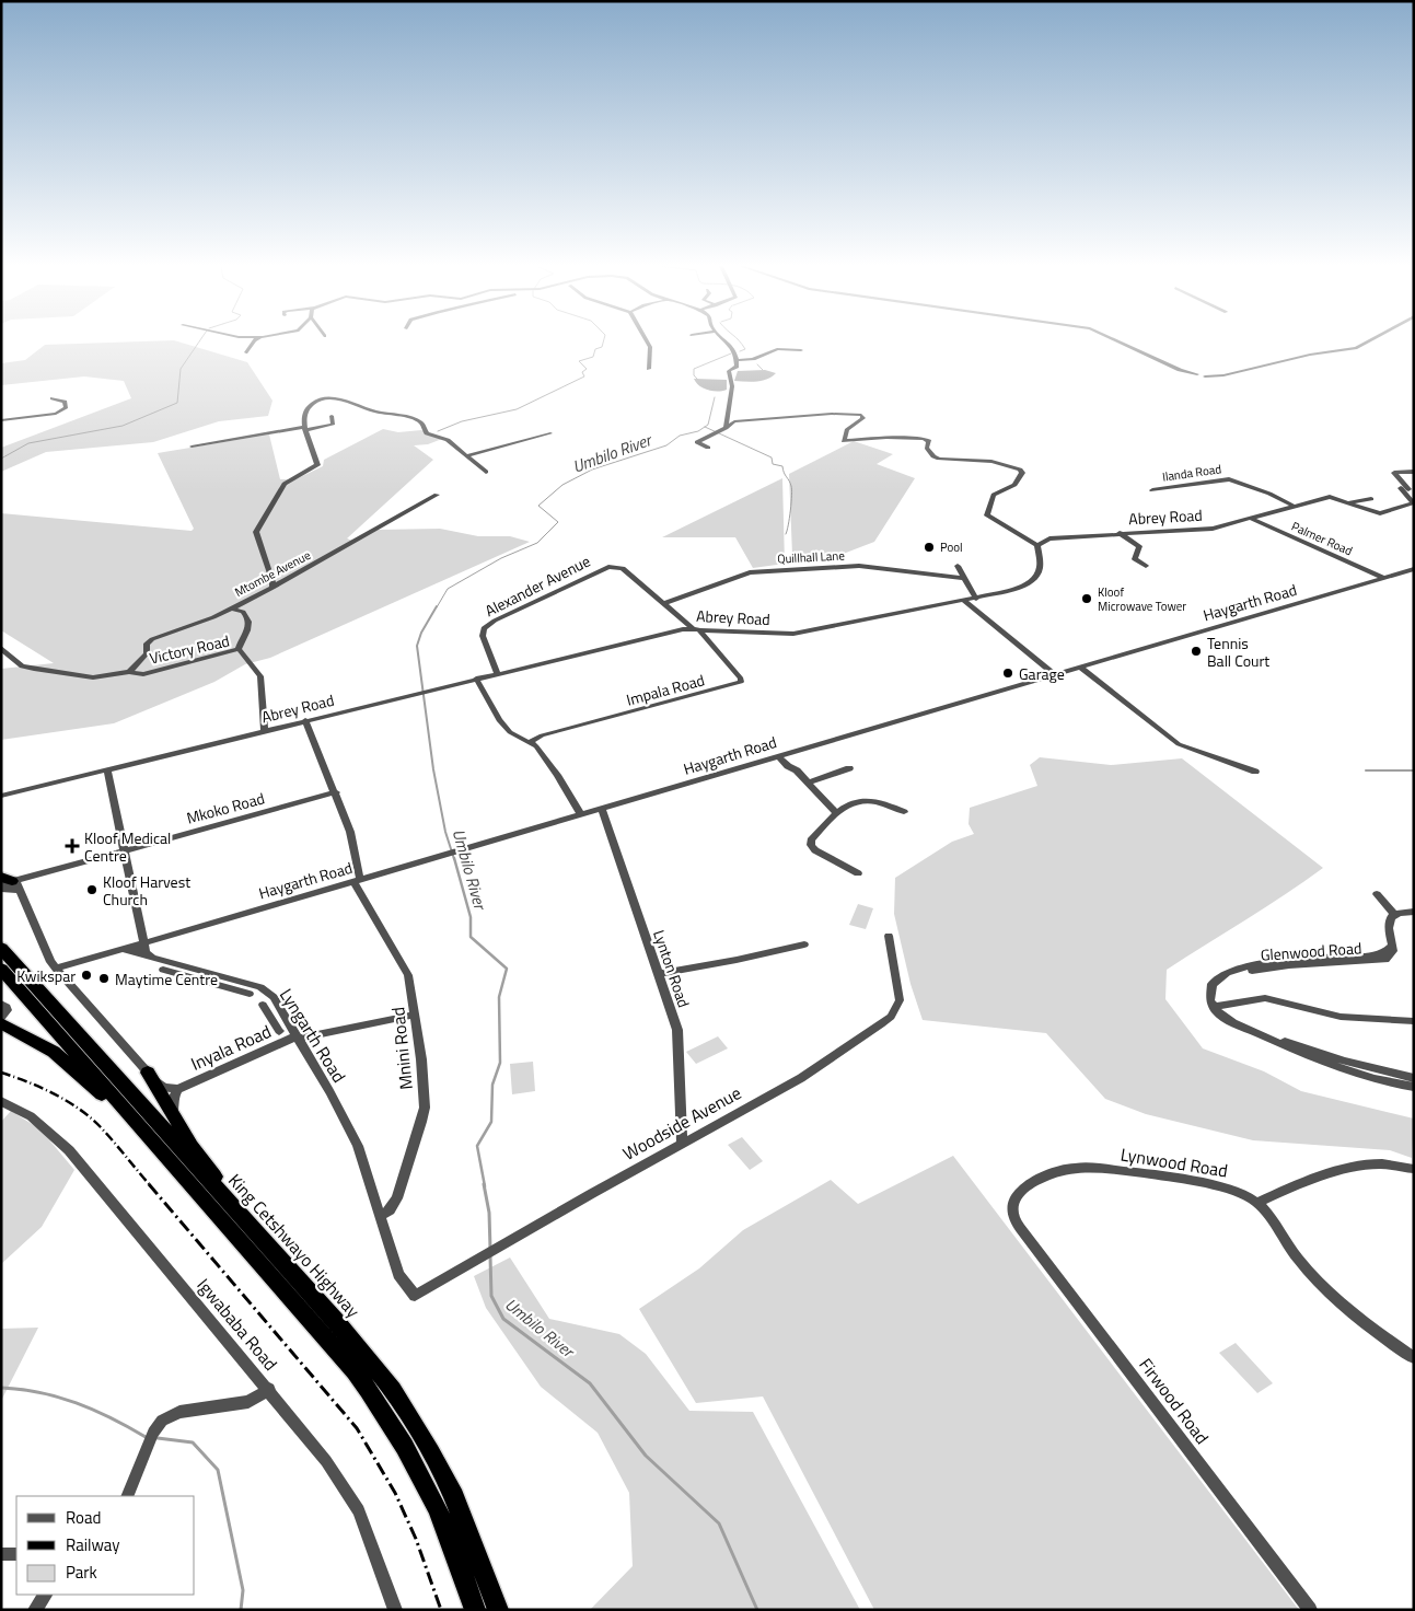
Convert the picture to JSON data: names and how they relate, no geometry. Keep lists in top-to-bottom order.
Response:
{
  "streets": {
    "highway": ["King Cetshwayo Highway"],
    "street": [
      "Ilanda Road",
      "Abrey Road",
      "Palmer Road",
      "Quillhall Lane",
      "Mtombe Avenue",
      "Alexander Avenue",
      "Haygarth Road",
      "Victory Road",
      "Impala Road",
      "Mkoko Road",
      "Glenwood Road",
      "Lynton Road",
      "Lyngarth Road",
      "Inyala Road",
      "Mnini Road",
      "Woodside Avenue",
      "Lynwood Road",
      "Igwababa Road",
      "Firwood Road"
    ]
  },
  "crossings": [
    ["Ilanda Road", "Abrey Road"],
    ["Abrey Road", "Palmer Road"],
    ["Abrey Road", "Alexander Avenue"],
    ["Abrey Road", "Victory Road"],
    ["Abrey Road", "Impala Road"],
    ["Abrey Road", "Mnini Road"],
    ["Palmer Road", "Haygarth Road"],
    ["Quillhall Lane", "Alexander Avenue"],
    ["Mtombe Avenue", "Victory Road"],
    ["Alexander Avenue", "Impala Road"],
    ["Haygarth Road", "Lynton Road"],
    ["Haygarth Road", "Lyngarth Road"],
    ["Haygarth Road", "Inyala Road"],
    ["Haygarth Road", "Mnini Road"],
    ["Mkoko Road", "Inyala Road"],
    ["Mkoko Road", "Mnini Road"],
    ["Lynton Road", "Woodside Avenue"],
    ["Lyngarth Road", "Inyala Road"],
    ["Lyngarth Road", "Mnini Road"],
    ["Lyngarth Road", "Woodside Avenue"],
    ["Inyala Road", "Mnini Road"],
    ["Lynwood Road", "Firwood Road"]
  ],
  "water": ["Umbilo River"],
  "places": {
    "other": [
      "Pool",
      "Kloof Microwave Tower",
      "Tennis Ball Court",
      "Garage",
      "Kloof Harvest Church",
      "Kwikspar",
      "Maytime Centre"
    ],
    "health": ["Kloof Medical Centre"]
  },
  "legend": ["Road", "Railway", "Park"]
}
